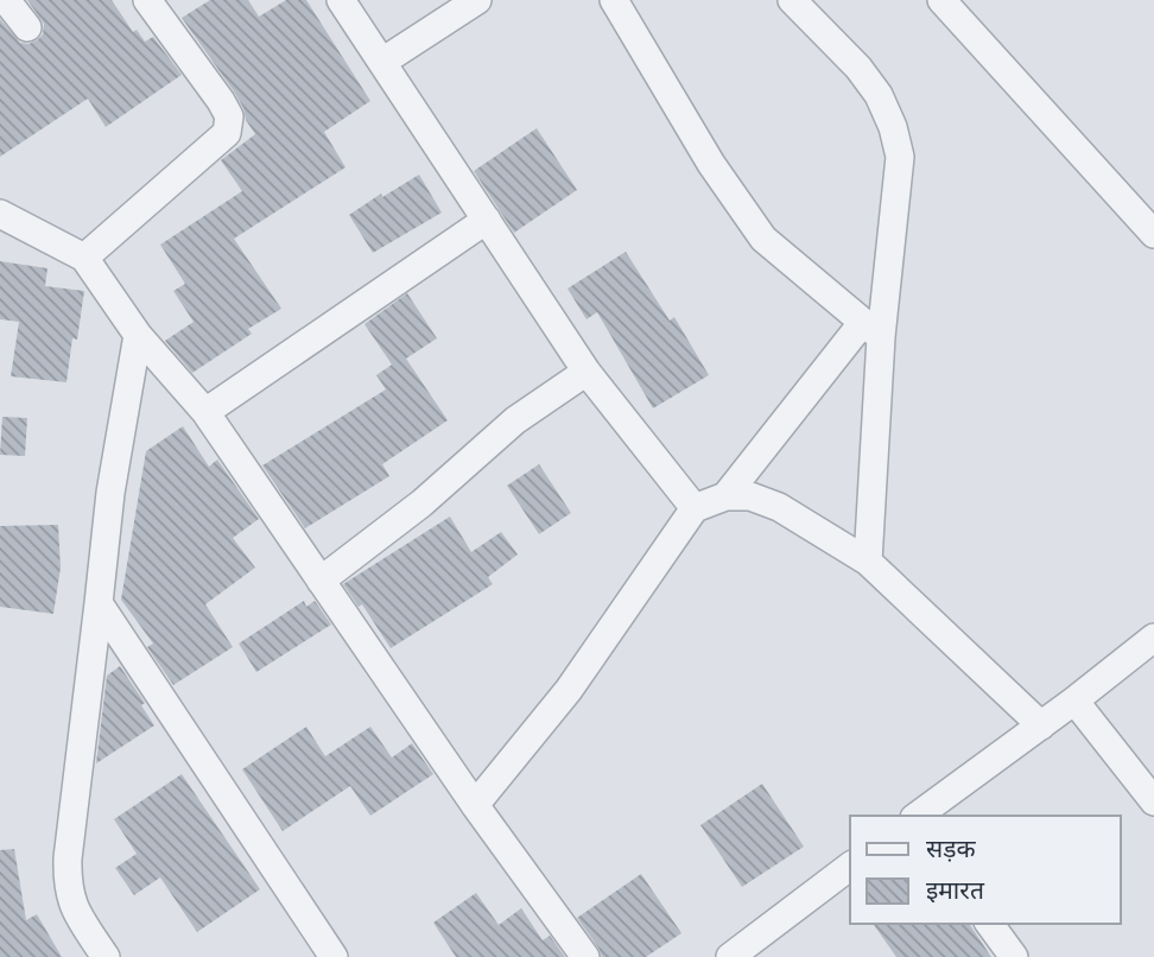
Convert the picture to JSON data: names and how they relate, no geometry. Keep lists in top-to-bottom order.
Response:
{
  "legend": ["सड़क", "इमारत"]
}
